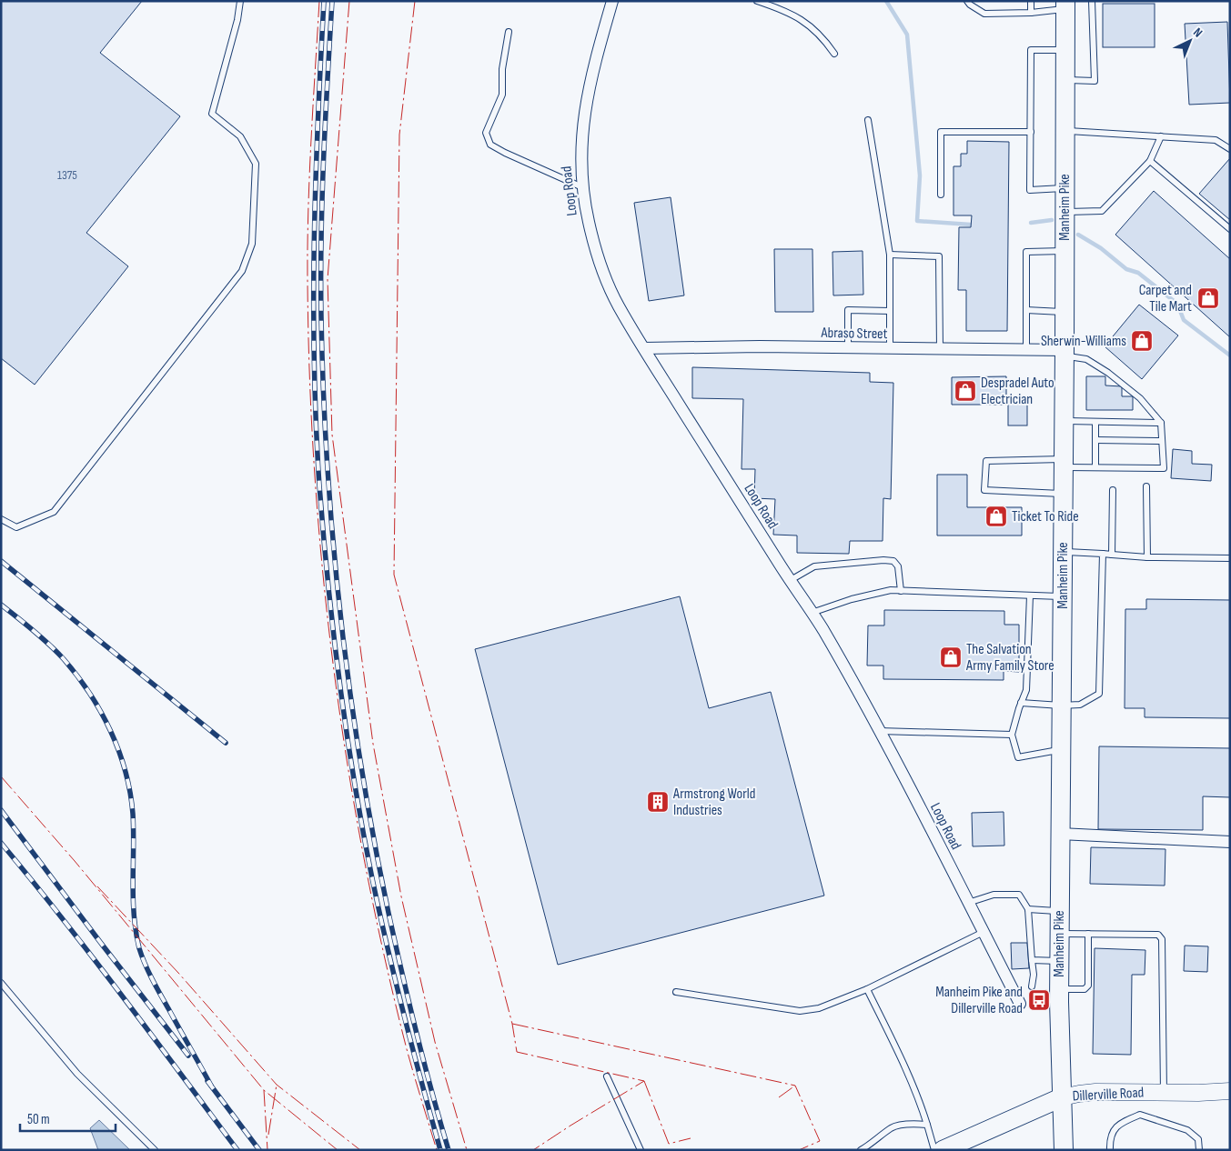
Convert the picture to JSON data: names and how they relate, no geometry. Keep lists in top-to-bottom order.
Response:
{
  "streets": {
    "main road": ["Manheim Pike", "Dillerville Road"],
    "street": ["Loop Road", "Abraso Street"]
  },
  "crossings": [
    ["Loop Road", "Abraso Street"],
    ["Manheim Pike", "Abraso Street"],
    ["Manheim Pike", "Dillerville Road"]
  ],
  "places": {
    "shop": [
      "Carpet and Tile Mart",
      "Sherwin-Williams",
      "Despradel Auto Electrician",
      "Ticket To Ride",
      "The Salvation Army Family Store"
    ],
    "building": ["Armstrong World Industries"],
    "bus stop": ["Manheim Pike and Dillerville Road"]
  },
  "house_numbers": ["1375"],
  "scale_bar": "50 m",
  "north": "top right"
}
